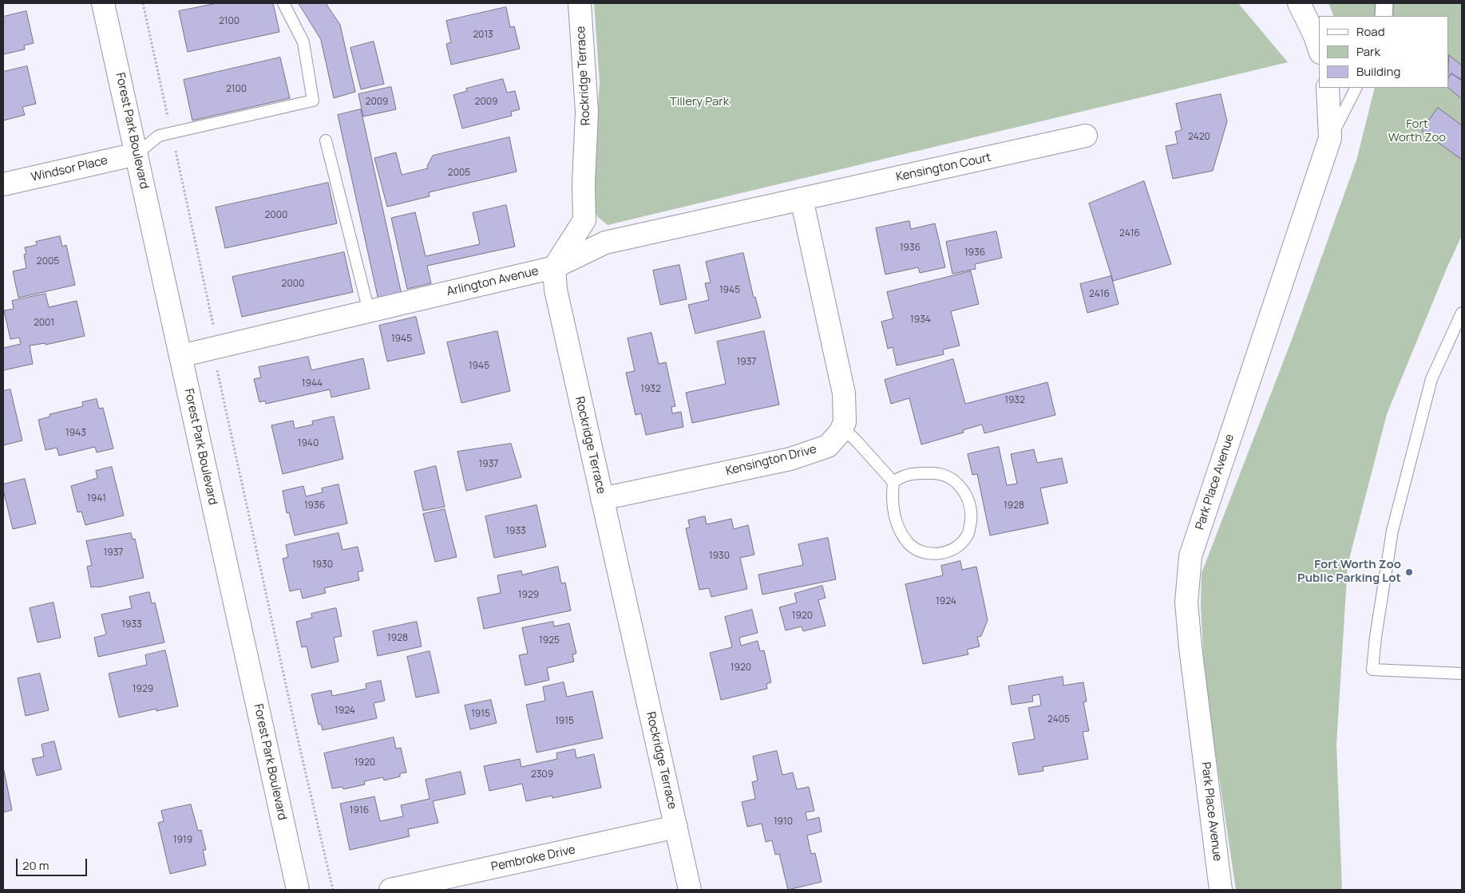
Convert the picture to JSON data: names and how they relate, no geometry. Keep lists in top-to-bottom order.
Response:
{
  "streets": {
    "street": [
      "Rockridge Terrace",
      "Forest Park Boulevard",
      "Kensington Court",
      "Windsor Place",
      "Arlington Avenue",
      "Kensington Drive",
      "Park Place Avenue",
      "Pembroke Drive"
    ]
  },
  "crossings": [
    ["Rockridge Terrace", "Arlington Avenue"],
    ["Rockridge Terrace", "Kensington Drive"],
    ["Rockridge Terrace", "Pembroke Drive"],
    ["Forest Park Boulevard", "Windsor Place"],
    ["Forest Park Boulevard", "Arlington Avenue"],
    ["Kensington Court", "Arlington Avenue"]
  ],
  "parks": ["Tillery Park", "Fort Worth Zoo"],
  "places": ["Fort Worth Zoo Public Parking Lot"],
  "house_numbers": [
    "2100",
    "2013",
    "2100",
    "2009",
    "2009",
    "2420",
    "2005",
    "2000",
    "2416",
    "1936",
    "1936",
    "2005",
    "2000",
    "1945",
    "2416",
    "1934",
    "2001",
    "1945",
    "1937",
    "1945",
    "1944",
    "1932",
    "1932",
    "1943",
    "1940",
    "1937",
    "1941",
    "1936",
    "1928",
    "1933",
    "1937",
    "1930",
    "1930",
    "1929",
    "1924",
    "1920",
    "1933",
    "1928",
    "1925",
    "1920",
    "1929",
    "1924",
    "1915",
    "2405",
    "1915",
    "1920",
    "2309",
    "1916",
    "1910",
    "1919"
  ],
  "legend": ["Road", "Park", "Building"],
  "scale_bar": "20 m"
}
